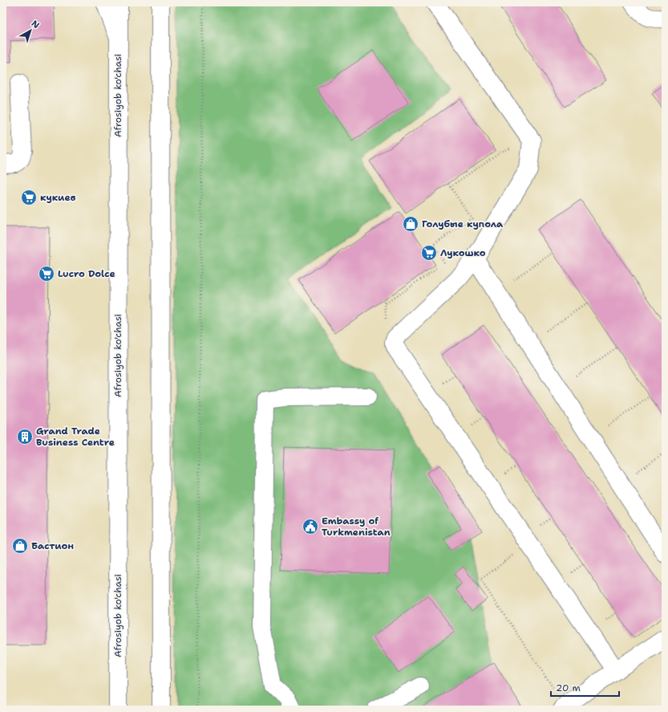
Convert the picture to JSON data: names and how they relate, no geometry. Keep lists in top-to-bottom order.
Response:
{
  "streets": {
    "main road": ["Afrosiyob ko'chasi"]
  },
  "places": {
    "supermarket": ["кукиев", "Лукошко", "Lucro Dolce"],
    "shop": ["Голубые купола", "Бастион"],
    "building": ["Grand Trade Business Centre"],
    "public building": ["Embassy of Turkmenistan"]
  },
  "scale_bar": "20 m",
  "north": "top right"
}
